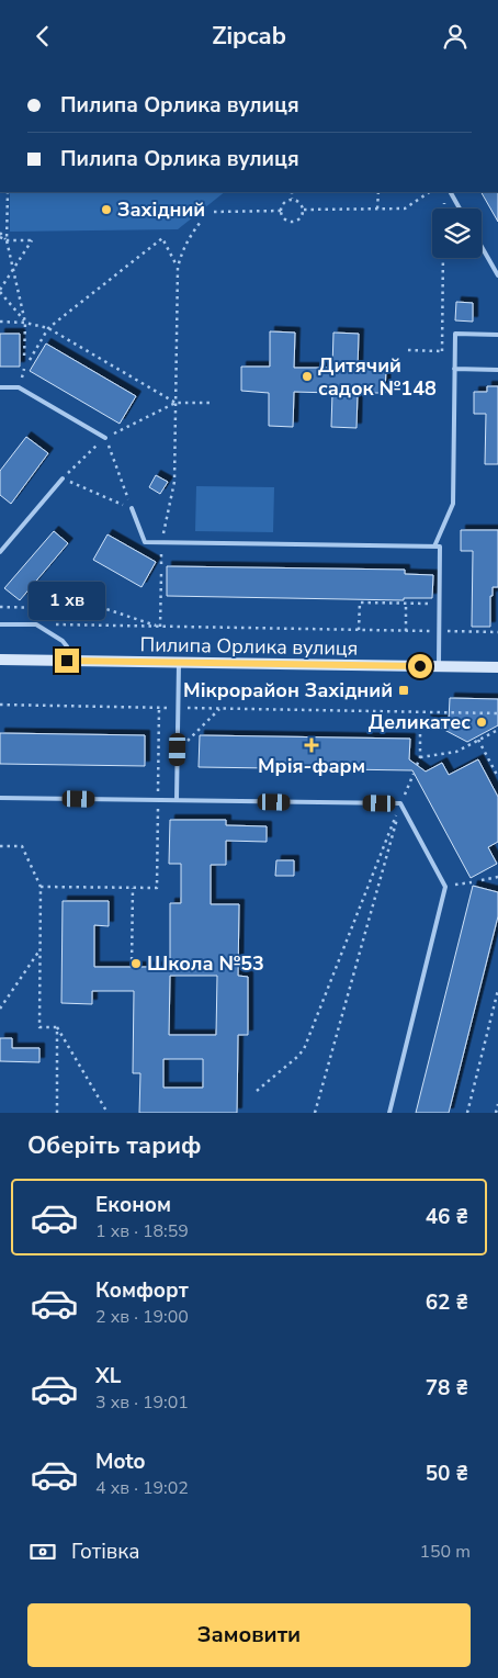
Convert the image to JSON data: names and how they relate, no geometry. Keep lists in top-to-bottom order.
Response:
{
  "streets": {
    "street": ["Пилипа Орлика вулиця"]
  },
  "places": {
    "other": [
      "Західний",
      "Дитячий садок №148",
      "Деликатес",
      "Школа №53"
    ],
    "transit": ["Мікрорайон Західний"],
    "health": ["Мрія-фарм"]
  },
  "page": {
    "header": "Zipcab",
    "banner": ["Пилипа Орлика вулиця", "Пилипа Орлика вулиця"],
    "bubble": "1 хв",
    "heading": "Оберіть тариф",
    "list": [
      {
        "name": "Економ",
        "note": "1 хв · 18:59",
        "value": "46 ₴"
      },
      {
        "name": "Комфорт",
        "note": "2 хв · 19:00",
        "value": "62 ₴"
      },
      {
        "name": "XL",
        "note": "3 хв · 19:01",
        "value": "78 ₴"
      },
      {
        "name": "Moto",
        "note": "4 хв · 19:02",
        "value": "50 ₴"
      }
    ],
    "pay": ["Готівка", "150 m"],
    "buttons": "Замовити"
  }
}
